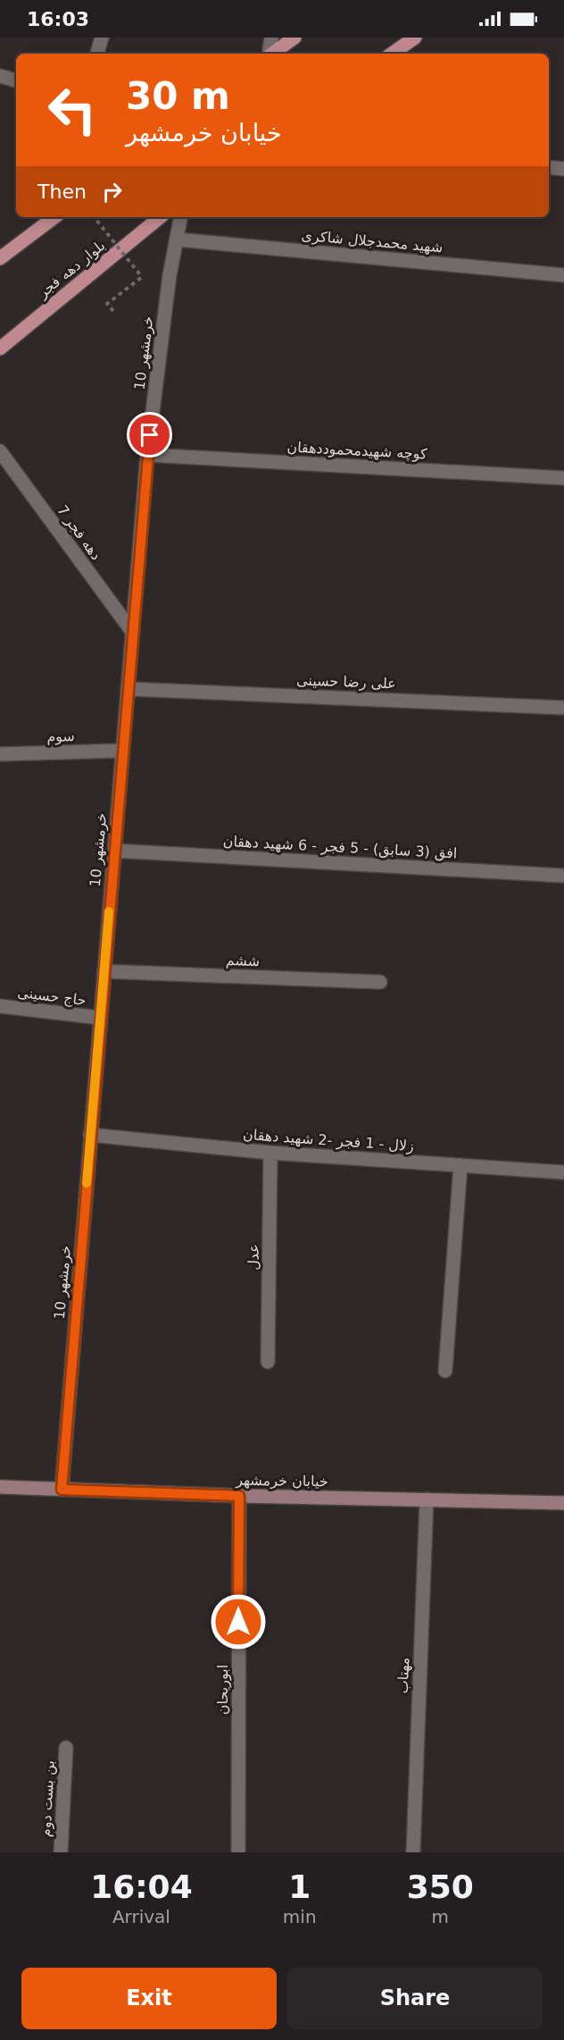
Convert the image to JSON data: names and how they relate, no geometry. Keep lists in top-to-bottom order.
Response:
{
  "streets": {
    "main road": ["بلوار دهه فجر", "خیابان خرمشهر"],
    "street": [
      "شهید محمدجلال شاکری",
      "خرمشهر 10",
      "کوچه شهیدمحموددهقان",
      "دهه فجر 7",
      "علی رضا حسینی",
      "سوم",
      "افق (3 سابق) - 5 فجر - 6 شهید دهقان",
      "ششم",
      "حاج حسینی",
      "زلال - 1 فجر -2 شهید دهقان",
      "عدل",
      "مهتاب",
      "ابوریحان",
      "بن بست دوم"
    ]
  },
  "crossings": [
    ["شهید محمدجلال شاکری", "خرمشهر 10"],
    ["خرمشهر 10", "کوچه شهیدمحموددهقان"],
    ["خرمشهر 10", "دهه فجر 7"],
    ["خرمشهر 10", "علی رضا حسینی"],
    ["خرمشهر 10", "سوم"],
    ["خرمشهر 10", "افق (3 سابق) - 5 فجر - 6 شهید دهقان"],
    ["خرمشهر 10", "ششم"],
    ["خرمشهر 10", "حاج حسینی"],
    ["خرمشهر 10", "زلال - 1 فجر -2 شهید دهقان"],
    ["خرمشهر 10", "خیابان خرمشهر"],
    ["زلال - 1 فجر -2 شهید دهقان", "عدل"],
    ["خیابان خرمشهر", "مهتاب"],
    ["خیابان خرمشهر", "ابوریحان"]
  ],
  "page": {
    "status": "16:03",
    "turn": ["30 m", "خیابان خرمشهر"],
    "then": "Then",
    "eta": [
      "16:04",
      "Arrival",
      "1",
      "min",
      "350",
      "m"
    ],
    "buttons": ["Exit", "Share"]
  }
}
